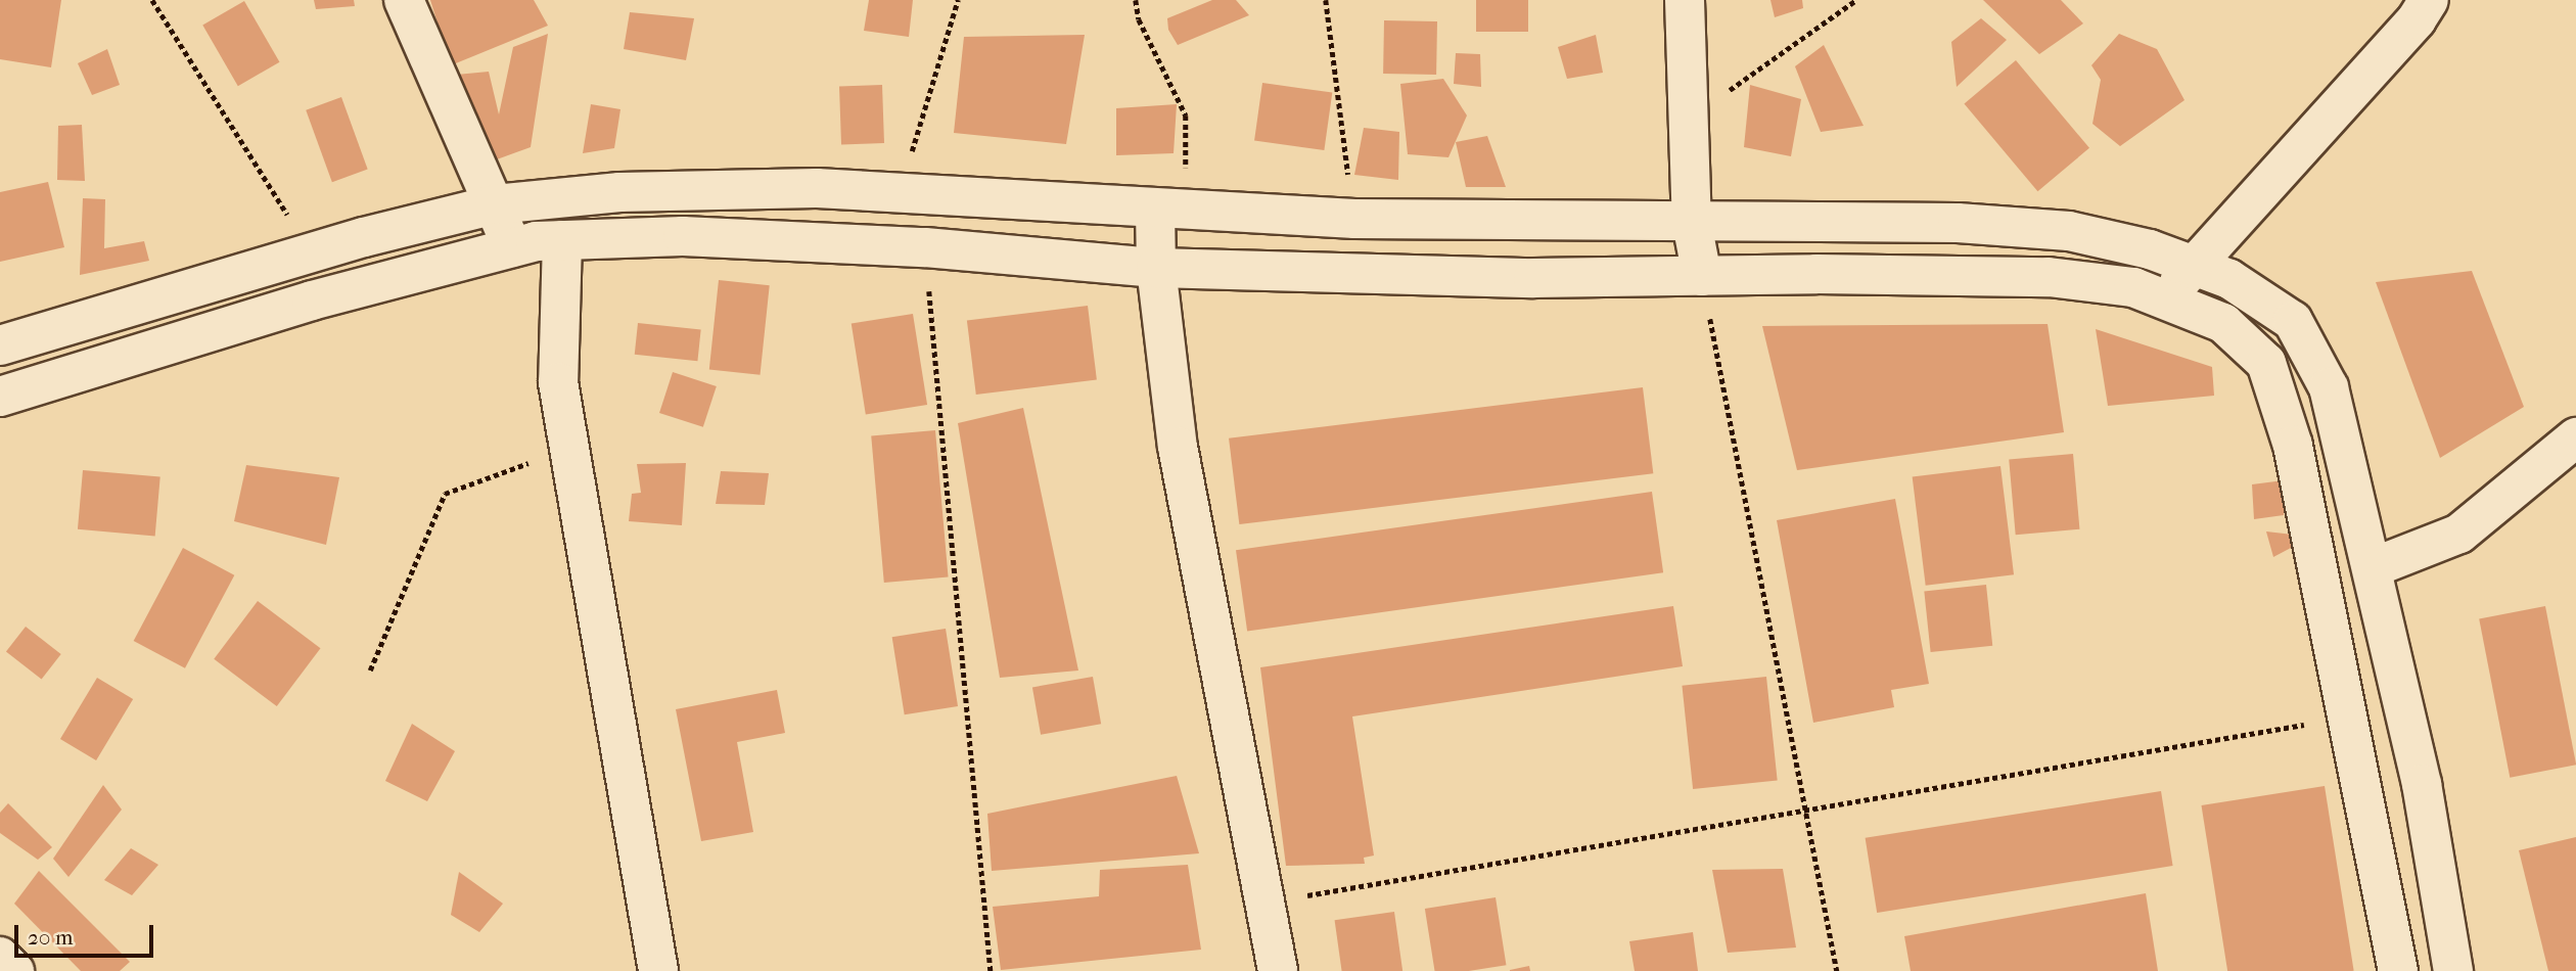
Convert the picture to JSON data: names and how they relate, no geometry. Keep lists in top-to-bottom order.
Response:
{
  "scale_bar": "20 m"
}
